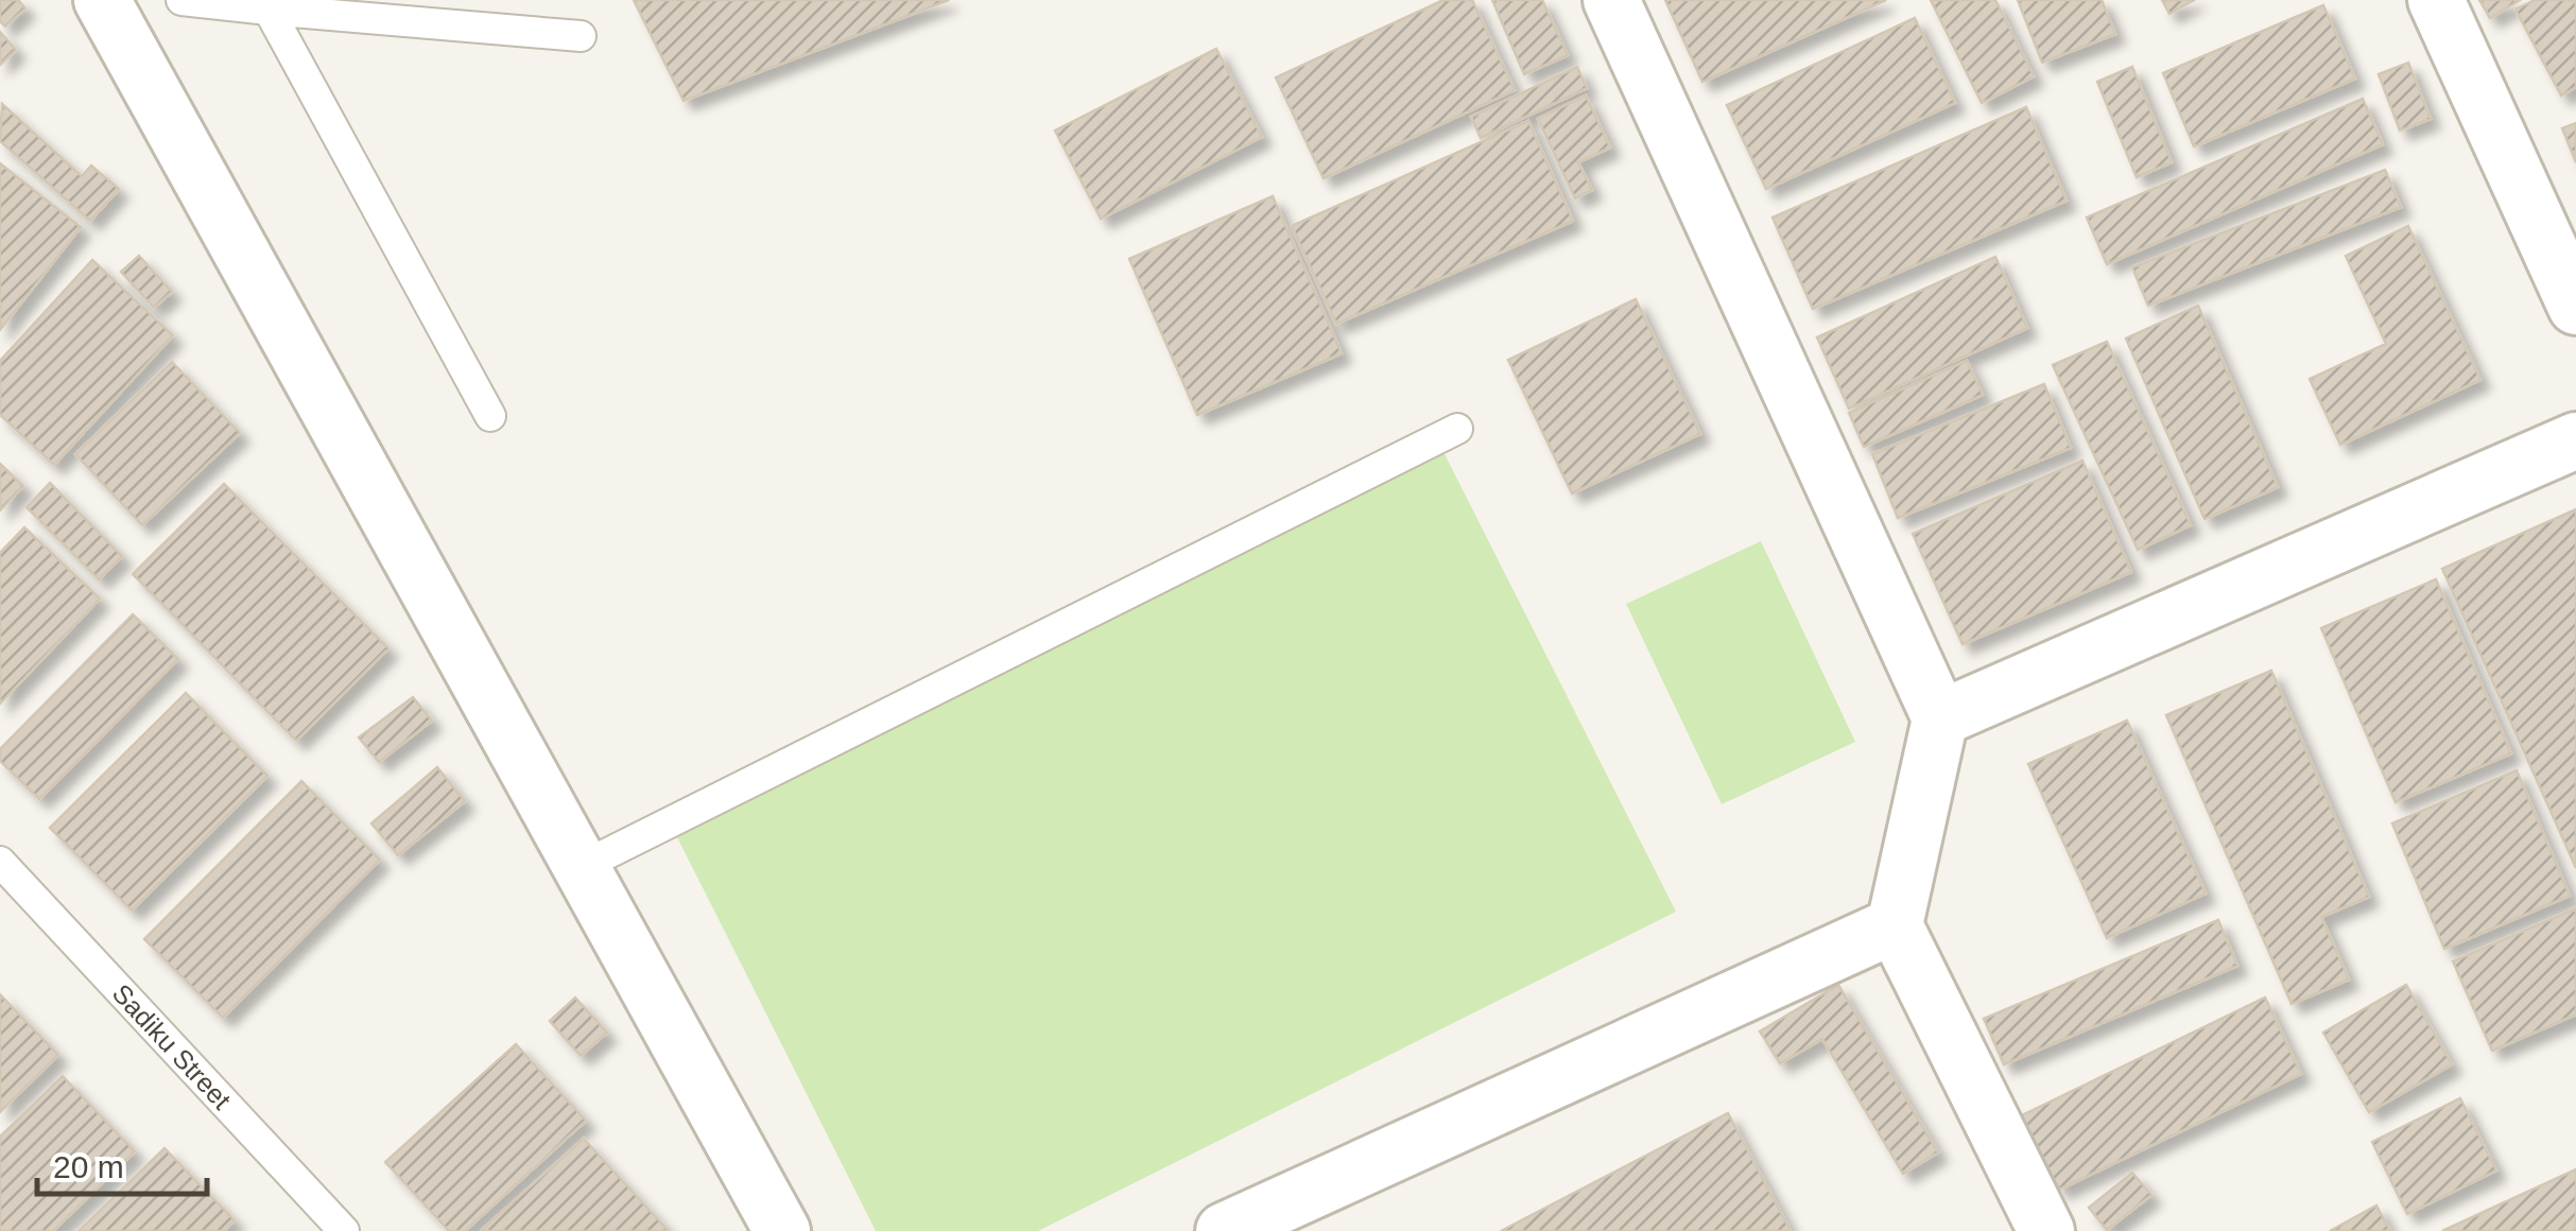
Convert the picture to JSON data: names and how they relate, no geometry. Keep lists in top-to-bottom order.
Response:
{
  "streets": {
    "lane": ["Sadiku Street"]
  },
  "scale_bar": "20 m"
}
